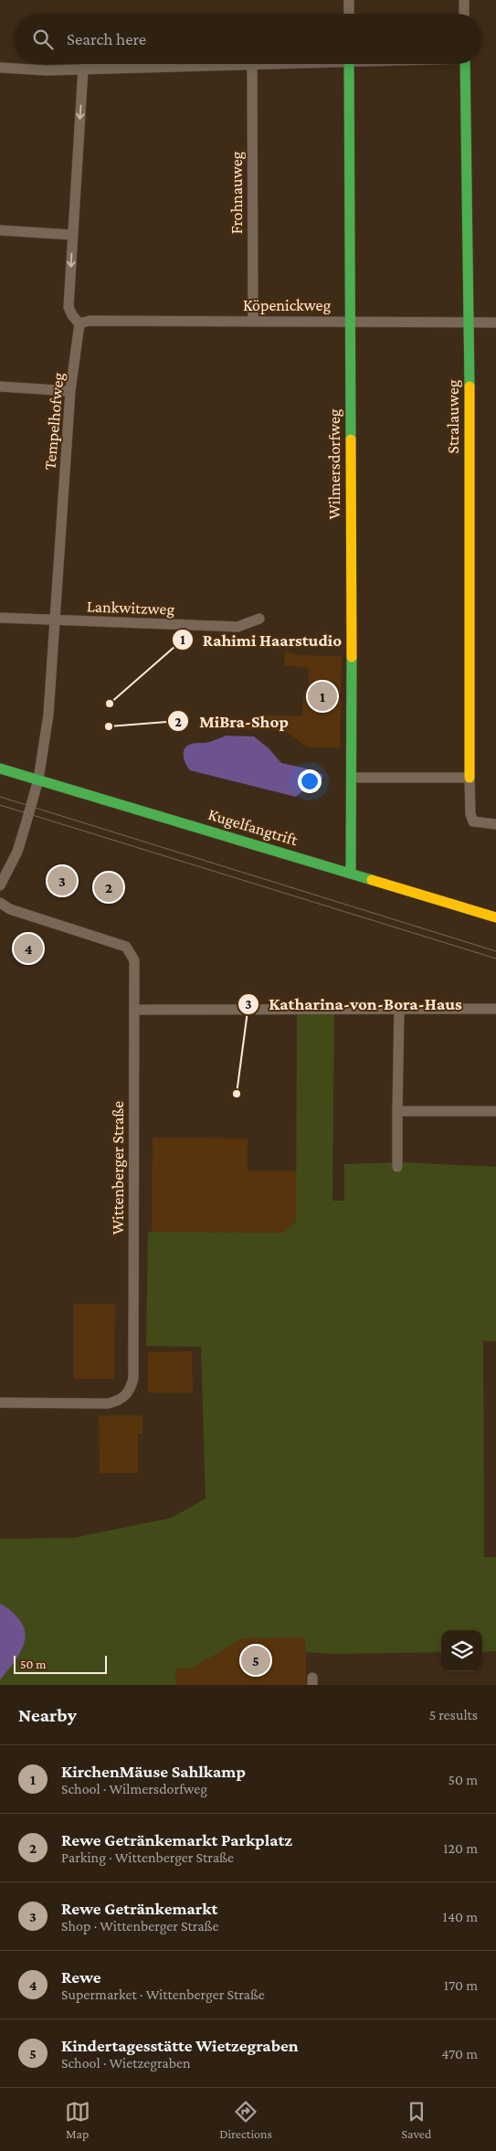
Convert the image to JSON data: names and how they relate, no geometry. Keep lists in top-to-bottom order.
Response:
{
  "streets": {
    "street": [
      "Frohnauweg",
      "Köpenickweg",
      "Stralauweg",
      "Tempelhofweg",
      "Wilmersdorfweg",
      "Lankwitzweg",
      "Kugelfangtrift",
      "Wittenberger Straße"
    ]
  },
  "crossings": [
    ["Frohnauweg", "Köpenickweg"],
    ["Köpenickweg", "Stralauweg"],
    ["Köpenickweg", "Tempelhofweg"],
    ["Köpenickweg", "Wilmersdorfweg"],
    ["Tempelhofweg", "Lankwitzweg"],
    ["Tempelhofweg", "Kugelfangtrift"],
    ["Wilmersdorfweg", "Kugelfangtrift"]
  ],
  "places": ["Rahimi Haarstudio", "MiBra-Shop", "Katharina-von-Bora-Haus"],
  "scale_bar": "50 m",
  "page": {
    "search": "Search here",
    "pins": [
      "1",
      "3",
      "2",
      "4",
      "5"
    ],
    "scale": "50 m",
    "heading": ["Nearby", "5 results"],
    "list": [
      {
        "mark": "1",
        "name": "KirchenMäuse Sahlkamp",
        "note": "School · Wilmersdorfweg",
        "value": "50 m"
      },
      {
        "mark": "2",
        "name": "Rewe Getränkemarkt Parkplatz",
        "note": "Parking · Wittenberger Straße",
        "value": "120 m"
      },
      {
        "mark": "3",
        "name": "Rewe Getränkemarkt",
        "note": "Shop · Wittenberger Straße",
        "value": "140 m"
      },
      {
        "mark": "4",
        "name": "Rewe",
        "note": "Supermarket · Wittenberger Straße",
        "value": "170 m"
      },
      {
        "mark": "5",
        "name": "Kindertagesstätte Wietzegraben",
        "note": "School · Wietzegraben",
        "value": "470 m"
      }
    ],
    "nav": ["Map", "Directions", "Saved"]
  }
}
